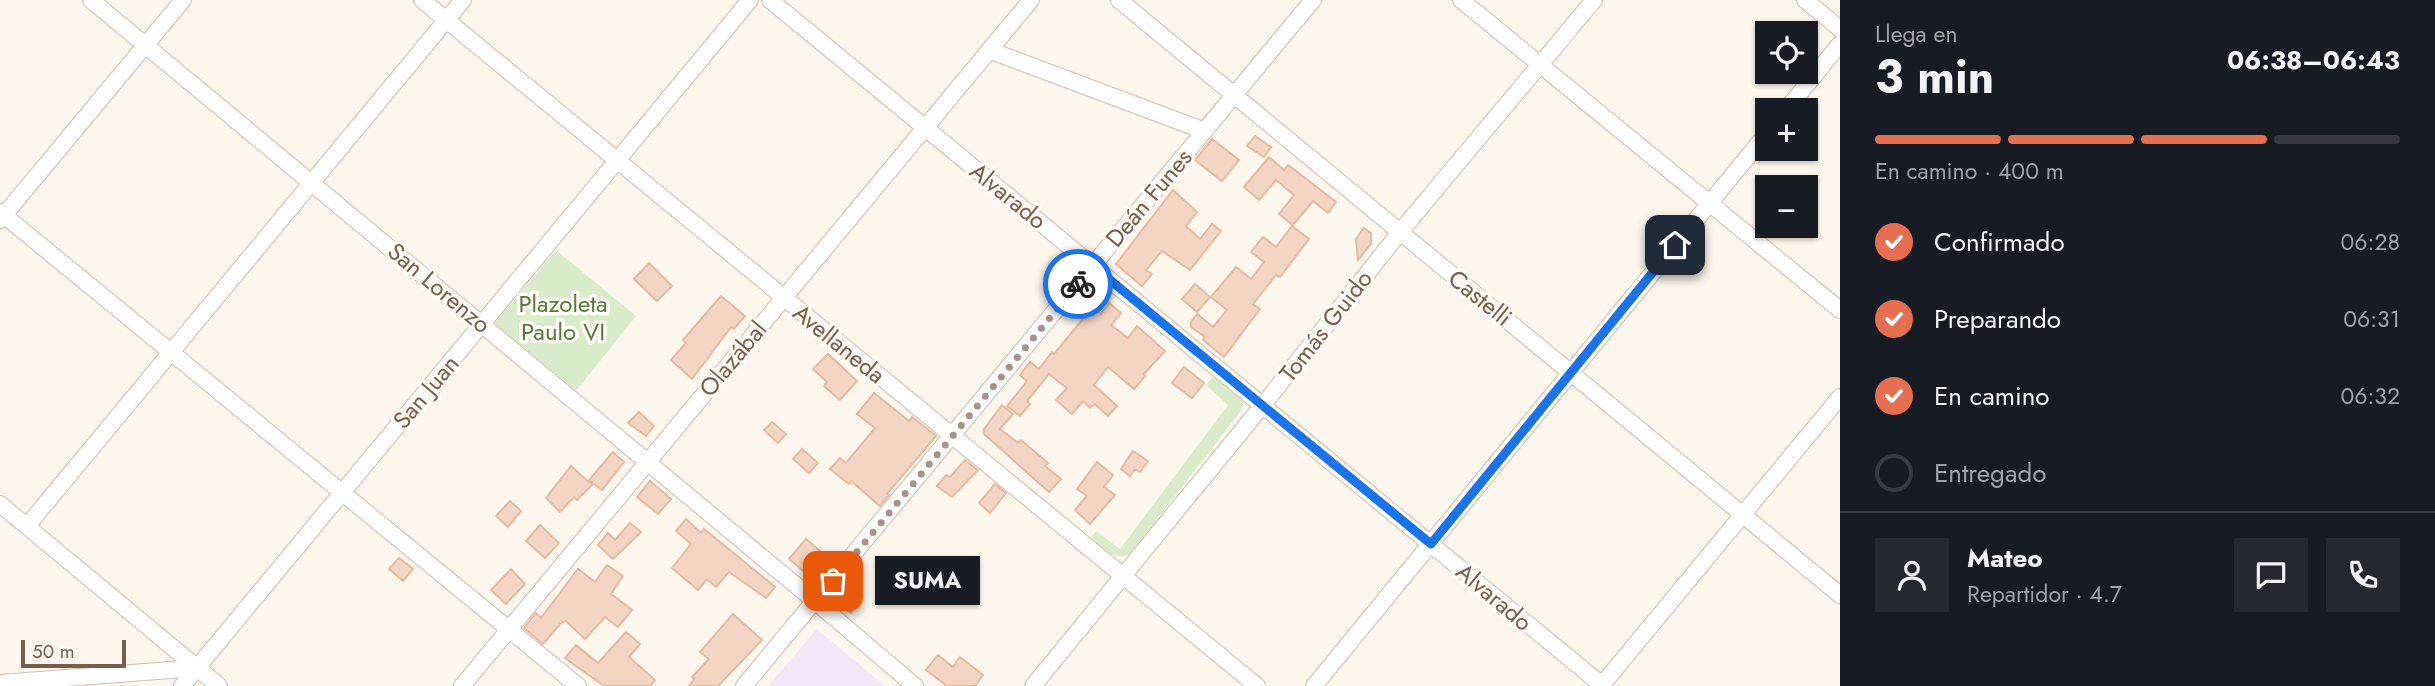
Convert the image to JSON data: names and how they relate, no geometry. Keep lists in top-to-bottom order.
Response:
{
  "streets": {
    "street": [
      "Alvarado",
      "Deán Funes",
      "San Lorenzo",
      "Castelli",
      "Tomás Guido",
      "Avellaneda",
      "Olazábal",
      "San Juan"
    ]
  },
  "crossings": [
    ["Alvarado", "Deán Funes"],
    ["Alvarado", "Tomás Guido"],
    ["Alvarado", "Olazábal"],
    ["Deán Funes", "San Lorenzo"],
    ["Deán Funes", "Castelli"],
    ["Deán Funes", "Avellaneda"],
    ["San Lorenzo", "Olazábal"],
    ["San Lorenzo", "San Juan"],
    ["Castelli", "Tomás Guido"],
    ["Tomás Guido", "Avellaneda"],
    ["Avellaneda", "Olazábal"],
    ["Avellaneda", "San Juan"]
  ],
  "parks": ["Plazoleta Paulo VI"],
  "places": ["SUMA"],
  "scale_bar": "50 m",
  "page": {
    "heading": ["3 min", "Llega en", "06:38–06:43"],
    "panel": ["Mateo", "Repartidor · 4.7"],
    "map_buttons": ["+", "−"],
    "bar": "En camino · 400 m",
    "list": [
      ["Confirmado", "06:28"],
      ["Preparando", "06:31"],
      ["En camino", "06:32"],
      "Entregado"
    ],
    "bubble": "SUMA",
    "scale": "50 m"
  }
}
